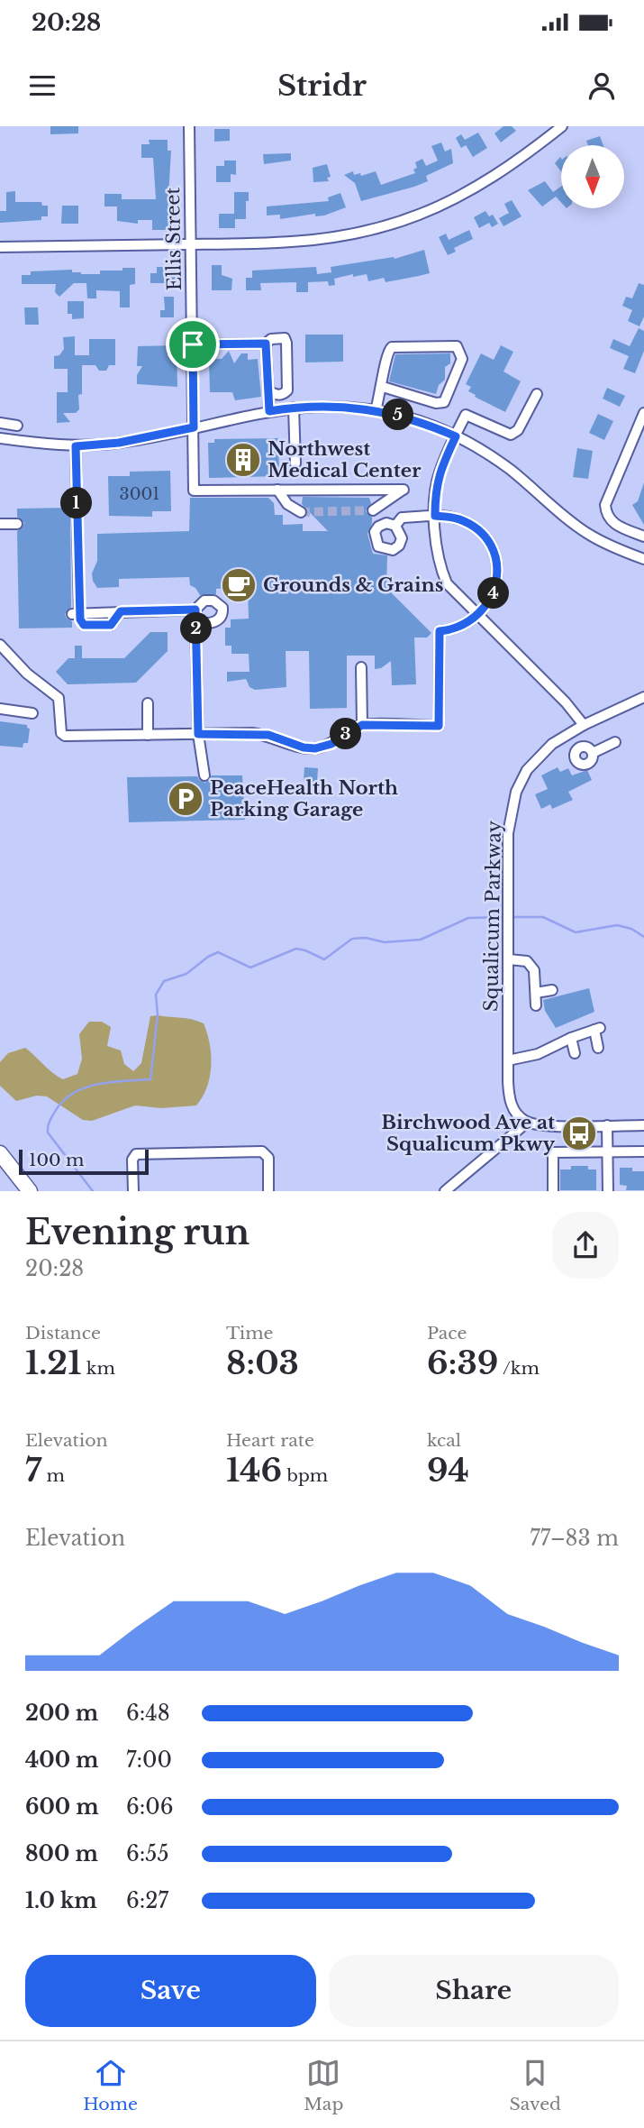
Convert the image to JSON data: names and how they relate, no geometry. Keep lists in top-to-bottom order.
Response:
{
  "streets": {
    "street": ["Ellis Street", "Squalicum Parkway"]
  },
  "places": {
    "building": ["Northwest Medical Center"],
    "cafe": ["Grounds & Grains"],
    "parking": ["PeaceHealth North Parking Garage"],
    "bus stop": ["Birchwood Ave at Squalicum Pkwy"]
  },
  "house_numbers": ["3001"],
  "scale_bar": "100 m",
  "north": "bottom",
  "page": {
    "status": "20:28",
    "header": "Stridr",
    "pins": [
      "5",
      "1",
      "4",
      "2",
      "3"
    ],
    "scale": "100 m",
    "heading": ["Evening run", "20:28"],
    "stats": [
      ["Distance", "1.21 km"],
      ["Time", "8:03"],
      ["Pace", "6:39 /km"],
      ["Elevation", "7 m"],
      ["Heart rate", "146 bpm"],
      ["kcal", "94"]
    ],
    "chart": ["Elevation", "77–83 m"],
    "list": [
      {
        "name": "200 m",
        "note": "6:48"
      },
      {
        "name": "400 m",
        "note": "7:00"
      },
      {
        "name": "600 m",
        "note": "6:06"
      },
      {
        "name": "800 m",
        "note": "6:55"
      },
      {
        "name": "1.0 km",
        "note": "6:27"
      }
    ],
    "buttons": ["Save", "Share"],
    "tabs": ["Home", "Map", "Saved"]
  }
}
